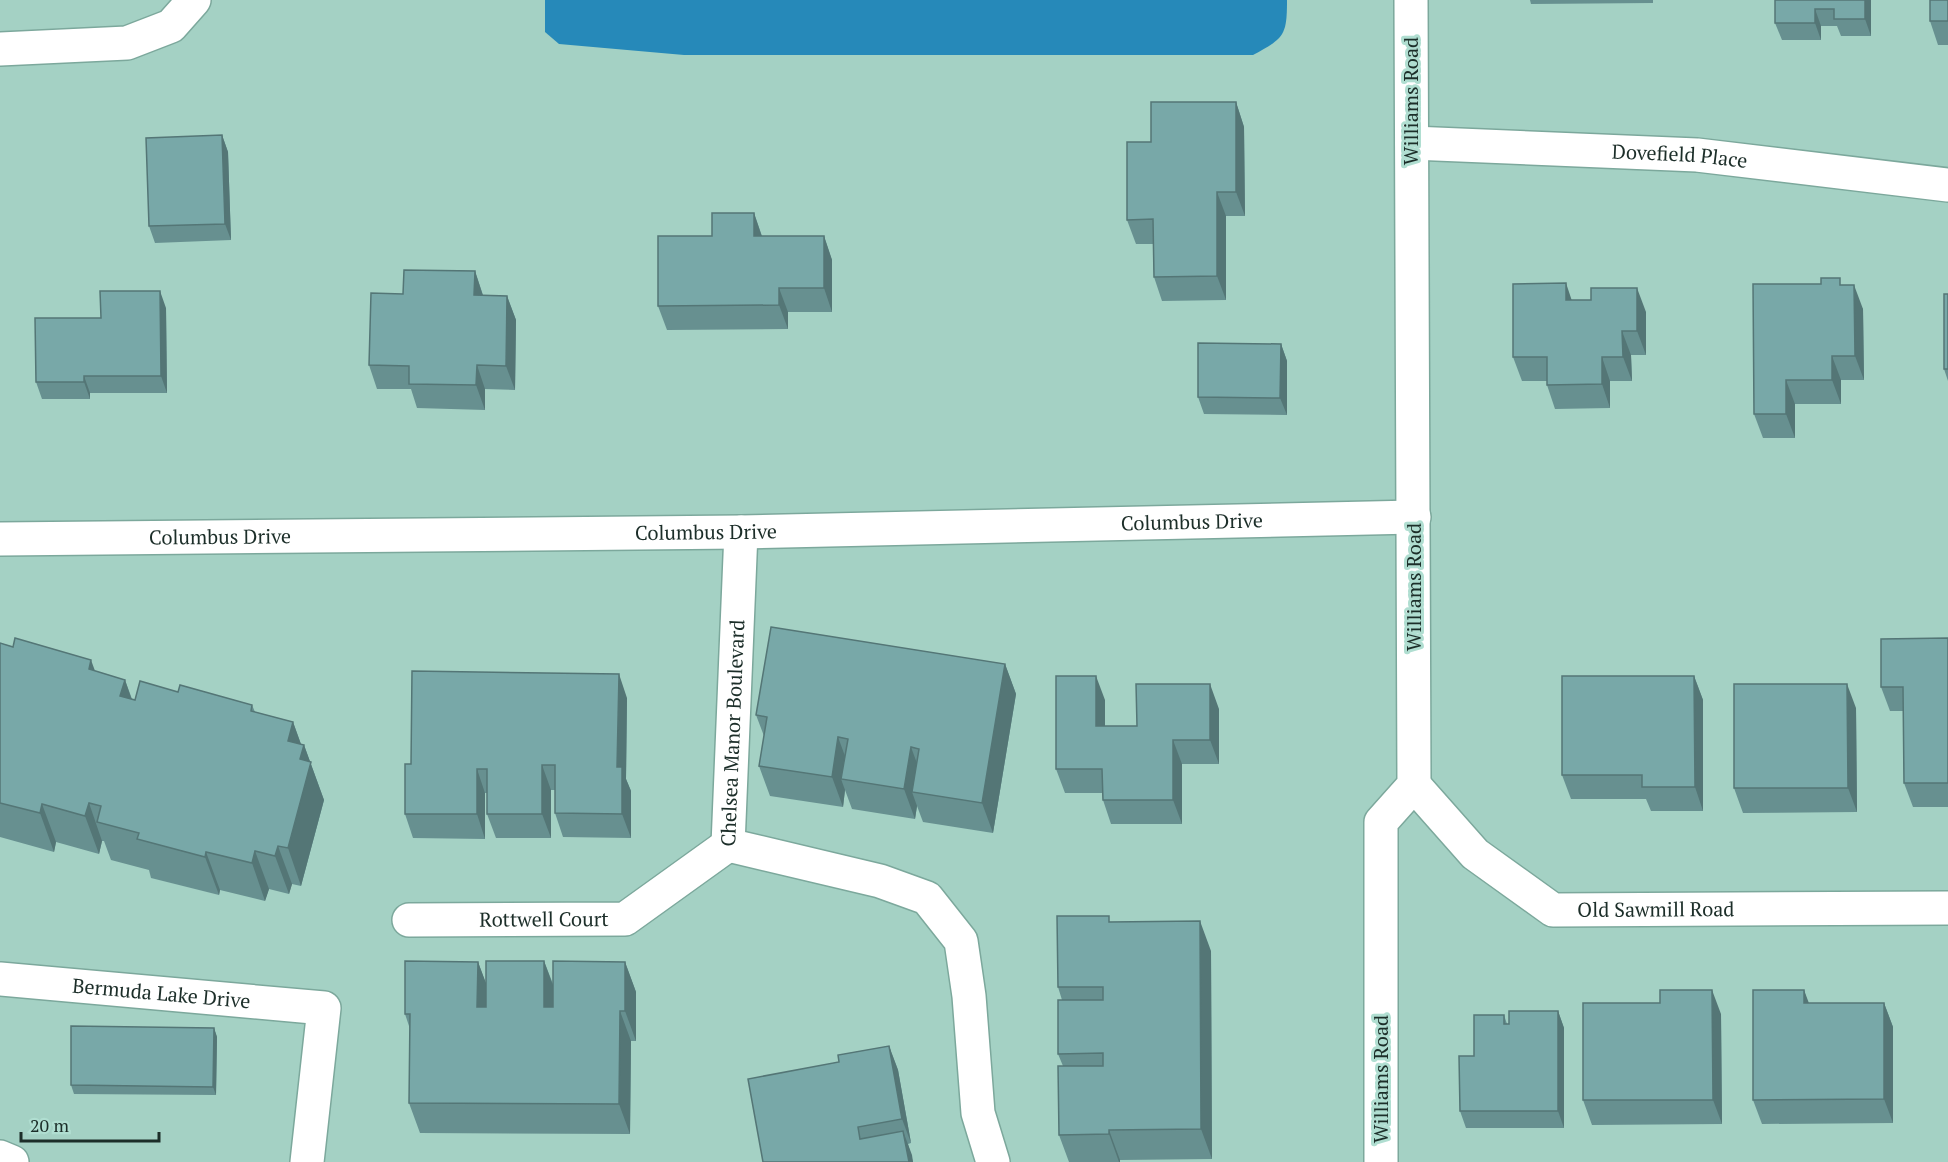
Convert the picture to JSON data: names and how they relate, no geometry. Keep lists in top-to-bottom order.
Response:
{
  "streets": {
    "street": [
      "Williams Road",
      "Dovefield Place",
      "Columbus Drive",
      "Chelsea Manor Boulevard",
      "Old Sawmill Road",
      "Rottwell Court",
      "Bermuda Lake Drive"
    ]
  },
  "crossings": [
    ["Williams Road", "Dovefield Place"],
    ["Williams Road", "Columbus Drive"],
    ["Williams Road", "Old Sawmill Road"],
    ["Columbus Drive", "Chelsea Manor Boulevard"],
    ["Chelsea Manor Boulevard", "Rottwell Court"]
  ],
  "scale_bar": "20 m"
}
